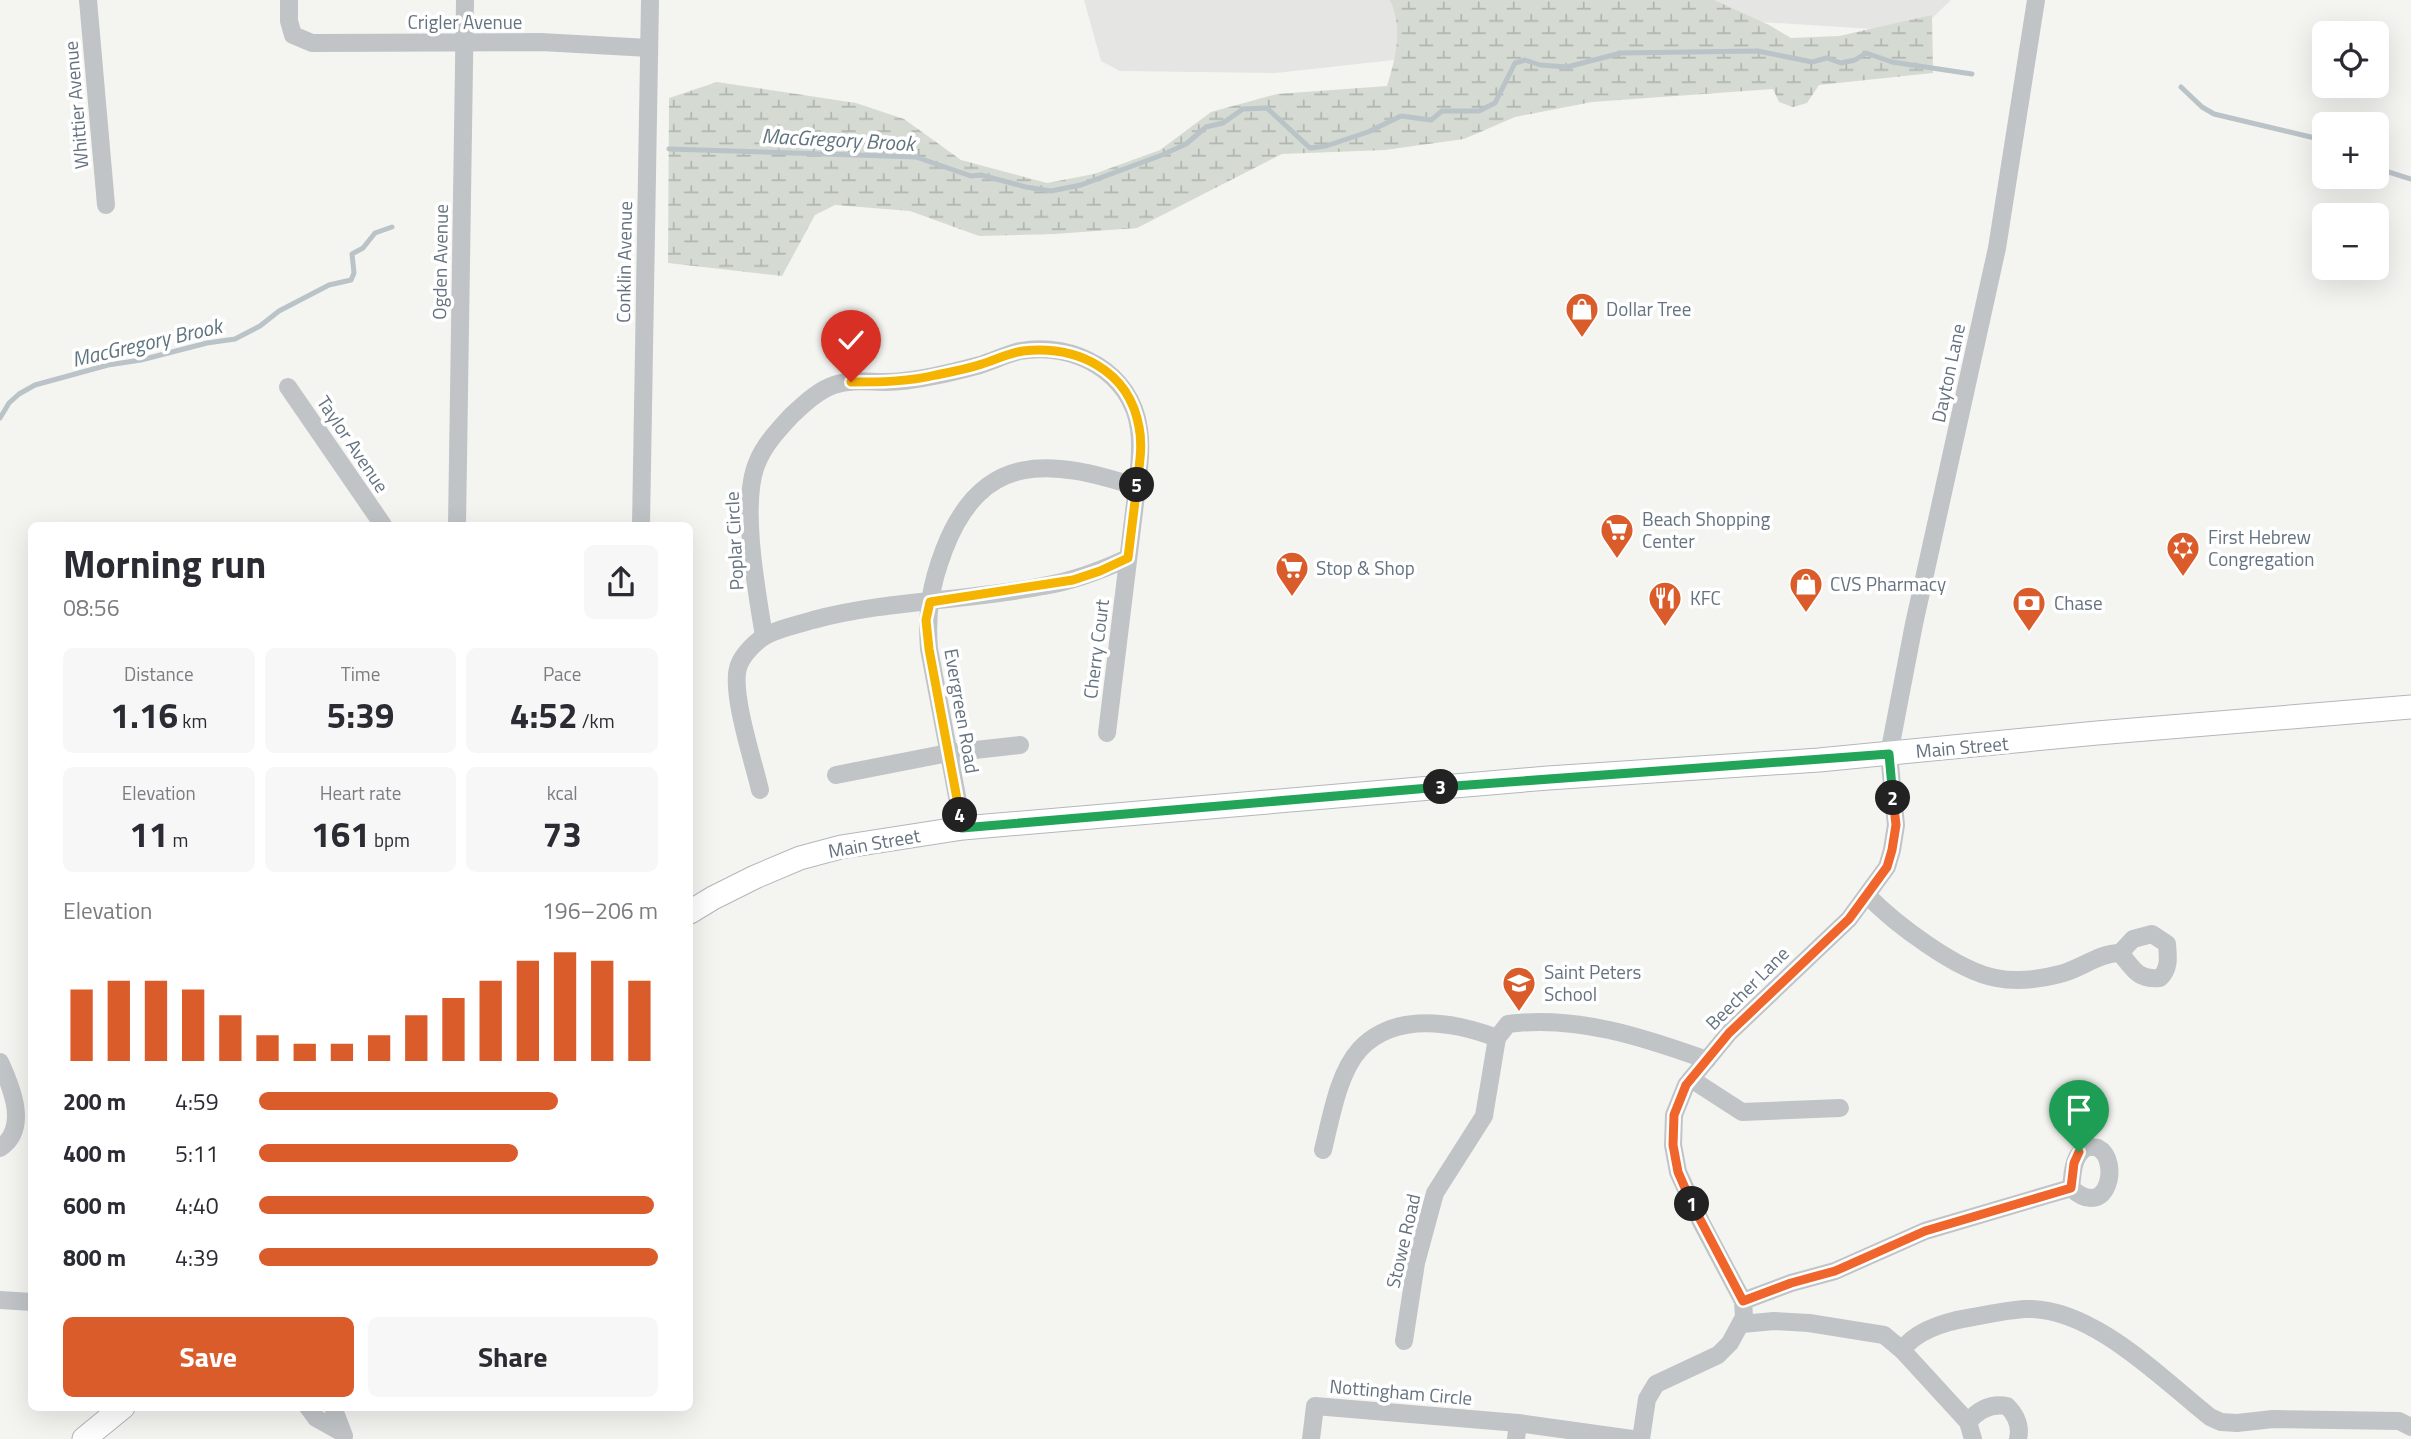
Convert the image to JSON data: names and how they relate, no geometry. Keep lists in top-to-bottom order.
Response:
{
  "streets": {
    "main road": ["Main Street"],
    "street": [
      "Crigler Avenue",
      "Whittier Avenue",
      "Ogden Avenue",
      "Conklin Avenue",
      "Dayton Lane",
      "Taylor Avenue",
      "Poplar Circle",
      "Cherry Court",
      "Evergreen Road",
      "Beecher Lane",
      "Stowe Road",
      "Nottingham Circle"
    ]
  },
  "crossings": [
    ["Crigler Avenue", "Ogden Avenue"],
    ["Crigler Avenue", "Conklin Avenue"],
    ["Dayton Lane", "Main Street"],
    ["Dayton Lane", "Beecher Lane"],
    ["Poplar Circle", "Cherry Court"],
    ["Poplar Circle", "Evergreen Road"],
    ["Cherry Court", "Evergreen Road"],
    ["Evergreen Road", "Main Street"],
    ["Main Street", "Beecher Lane"]
  ],
  "water": ["MacGregory Brook"],
  "places": {
    "shop": ["Dollar Tree", "CVS Pharmacy"],
    "supermarket": ["Beach Shopping Center", "Stop & Shop"],
    "synagogue": ["First Hebrew Congregation"],
    "restaurant": ["KFC"],
    "bank": ["Chase"],
    "school or university": ["Saint Peters School"]
  },
  "page": {
    "map_buttons": ["+", "−"],
    "pins": [
      "5",
      "3",
      "2",
      "4",
      "1"
    ],
    "heading": ["Morning run", "08:56"],
    "stats": [
      ["Distance", "1.16 km"],
      ["Time", "5:39"],
      ["Pace", "4:52 /km"],
      ["Elevation", "11 m"],
      ["Heart rate", "161 bpm"],
      ["kcal", "73"]
    ],
    "chart": ["Elevation", "196–206 m"],
    "list": [
      {
        "name": "200 m",
        "note": "4:59"
      },
      {
        "name": "400 m",
        "note": "5:11"
      },
      {
        "name": "600 m",
        "note": "4:40"
      },
      {
        "name": "800 m",
        "note": "4:39"
      }
    ],
    "buttons": ["Save", "Share"]
  }
}
